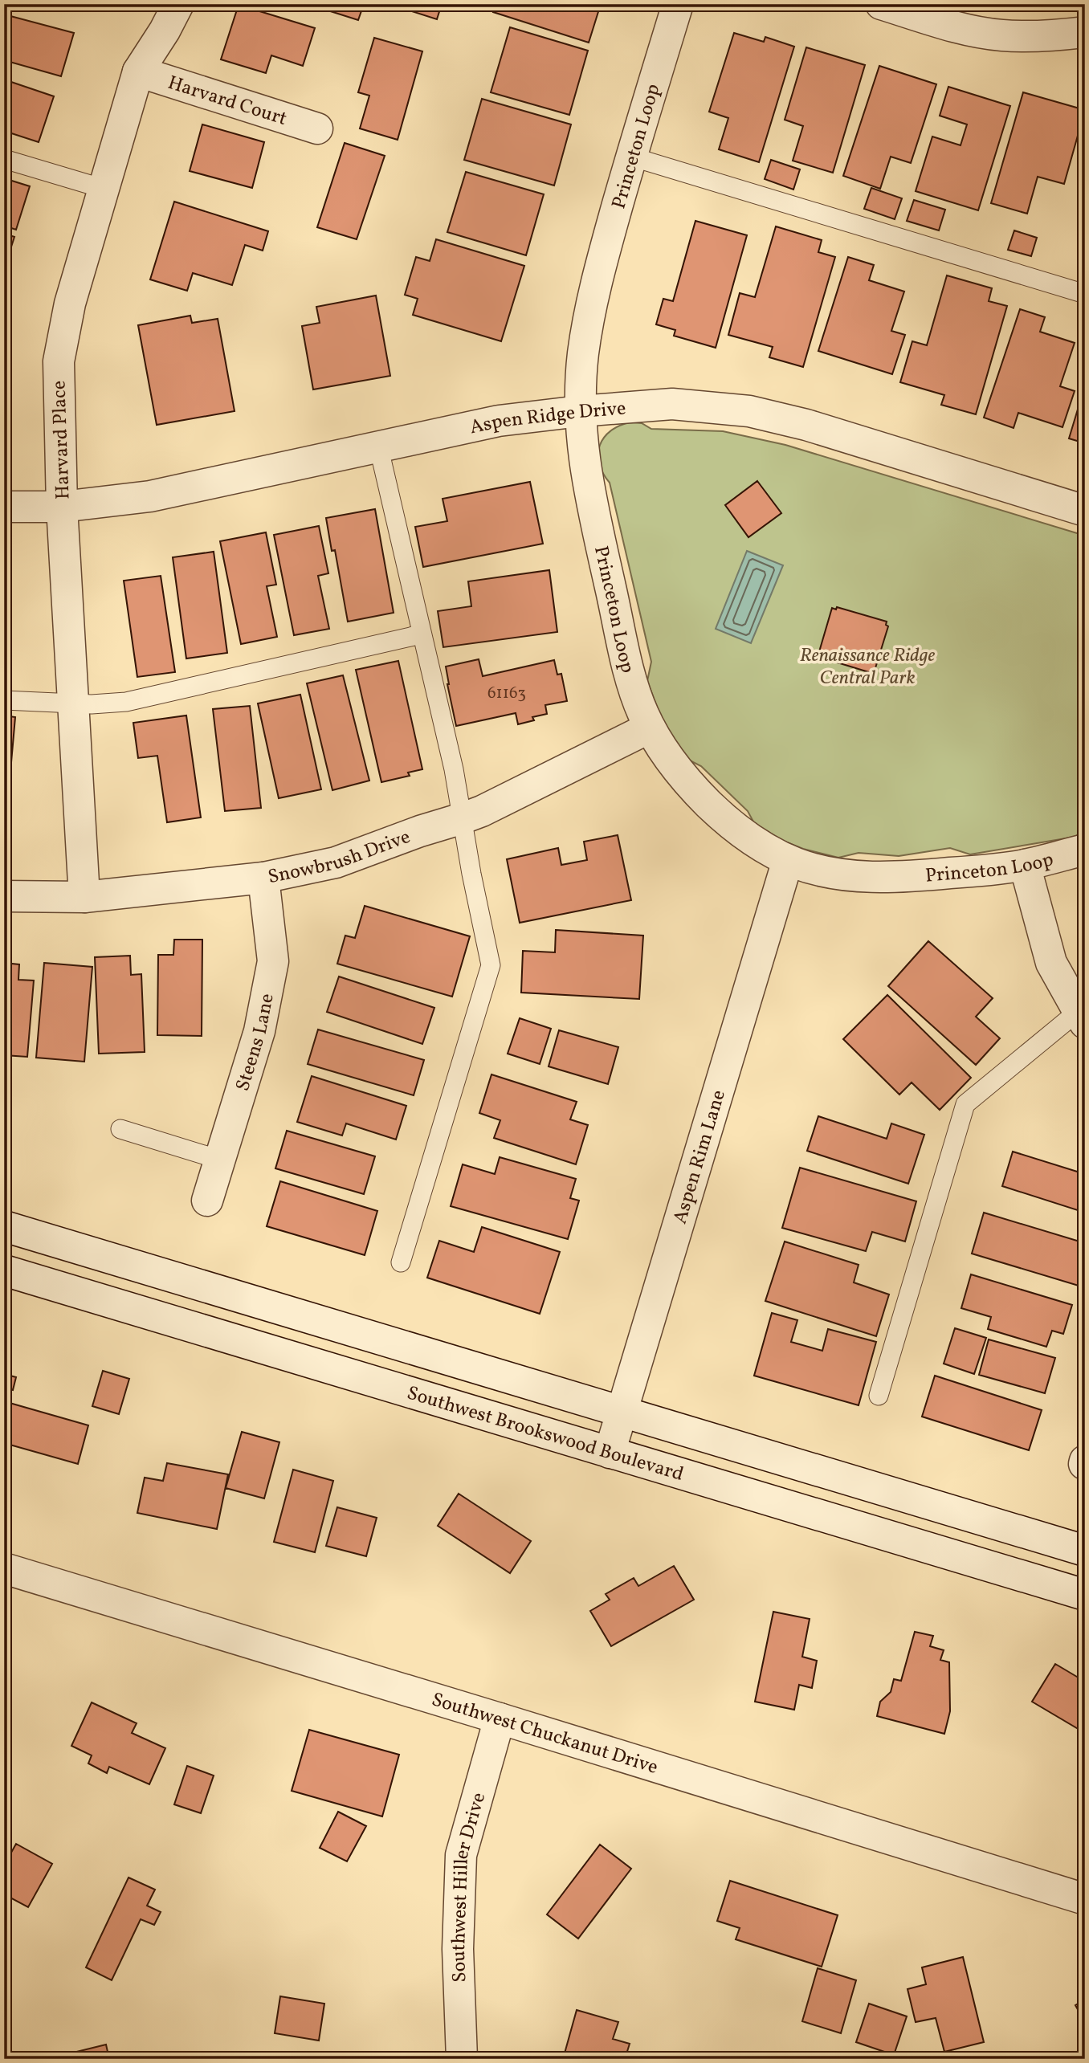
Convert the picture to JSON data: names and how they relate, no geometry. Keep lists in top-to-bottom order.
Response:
{
  "streets": {
    "street": [
      "Harvard Court",
      "Princeton Loop",
      "Aspen Ridge Drive",
      "Harvard Place",
      "Snowbrush Drive",
      "Steens Lane",
      "Aspen Rim Lane",
      "Southwest Brookswood Boulevard",
      "Southwest Chuckanut Drive",
      "Southwest Hiller Drive"
    ]
  },
  "crossings": [
    ["Harvard Court", "Harvard Place"],
    ["Princeton Loop", "Aspen Ridge Drive"],
    ["Princeton Loop", "Snowbrush Drive"],
    ["Princeton Loop", "Aspen Rim Lane"],
    ["Aspen Ridge Drive", "Harvard Place"],
    ["Harvard Place", "Snowbrush Drive"],
    ["Snowbrush Drive", "Steens Lane"],
    ["Aspen Rim Lane", "Southwest Brookswood Boulevard"],
    ["Southwest Chuckanut Drive", "Southwest Hiller Drive"]
  ],
  "parks": ["Renaissance Ridge Central Park"],
  "house_numbers": ["61163"]
}
